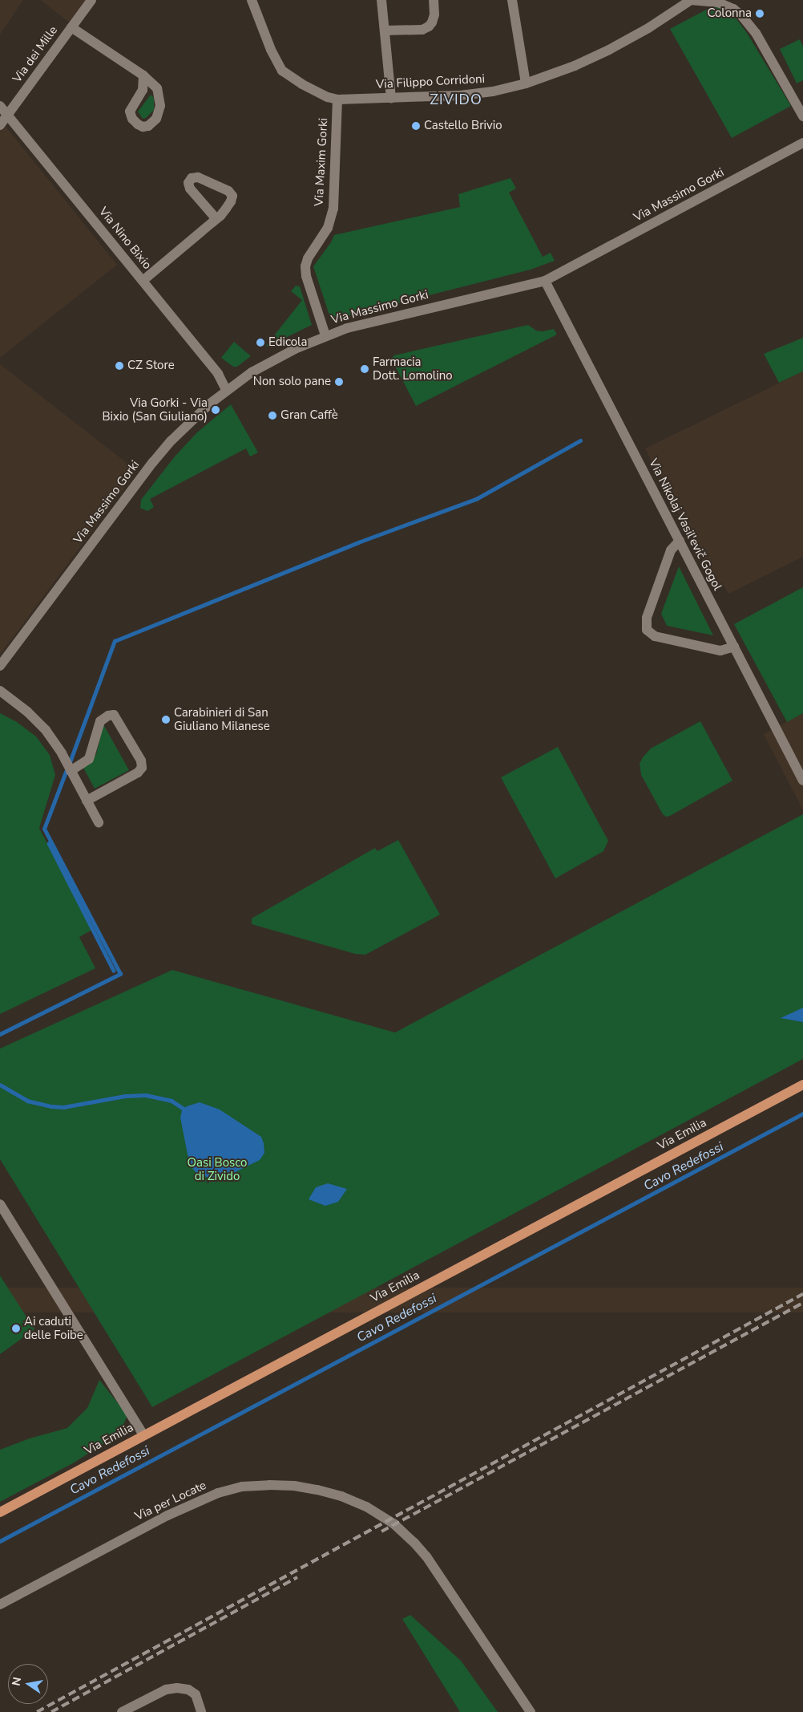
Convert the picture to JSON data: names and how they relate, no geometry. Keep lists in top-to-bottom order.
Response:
{
  "streets": {
    "main road": ["Via Emilia"],
    "street": [
      "Via dei Mille",
      "Via Filippo Corridoni",
      "Via Maxim Gorki",
      "Via Massimo Gorki",
      "Via Nino Bixio",
      "Via Nikolaj Vasil'evič Gogol",
      "Via per Locate"
    ]
  },
  "crossings": [
    ["Via dei Mille", "Via Nino Bixio"],
    ["Via Filippo Corridoni", "Via Maxim Gorki"],
    ["Via Maxim Gorki", "Via Massimo Gorki"],
    ["Via Massimo Gorki", "Via Nino Bixio"],
    ["Via Massimo Gorki", "Via Nikolaj Vasil'evič Gogol"]
  ],
  "districts": ["ZIVIDO"],
  "water": ["Cavo Redefossi"],
  "parks": ["Oasi Bosco di Zivido"],
  "places": [
    "Colonna",
    "Castello Brivio",
    "Edicola",
    "CZ Store",
    "Farmacia Dott. Lomolino",
    "Non solo pane",
    "Via Gorki - Via Bixio (San Giuliano)",
    "Gran Caffè",
    "Carabinieri di San Giuliano Milanese",
    "Ai caduti delle Foibe"
  ],
  "north": "left"
}
